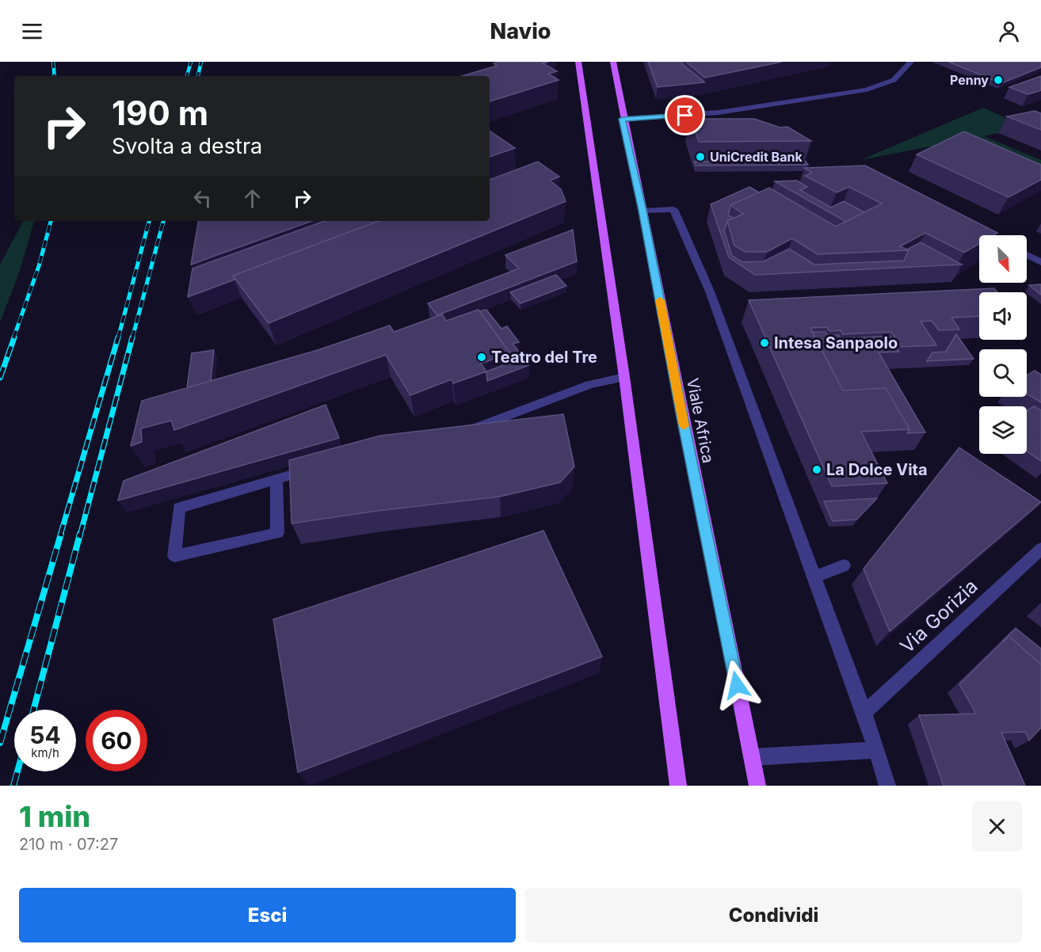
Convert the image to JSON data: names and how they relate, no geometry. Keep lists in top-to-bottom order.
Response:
{
  "streets": {
    "main road": ["Viale Africa"],
    "street": ["Via Gorizia"]
  },
  "places": [
    "Penny",
    "UniCredit Bank",
    "Intesa Sanpaolo",
    "Teatro del Tre",
    "La Dolce Vita"
  ],
  "north": "bottom right",
  "page": {
    "header": "Navio",
    "turn": ["190 m", "Svolta a destra"],
    "speed": "54 km/h",
    "limit": "60",
    "heading": ["1 min", "210 m · 07:27"],
    "buttons": ["Esci", "Condividi"]
  }
}
